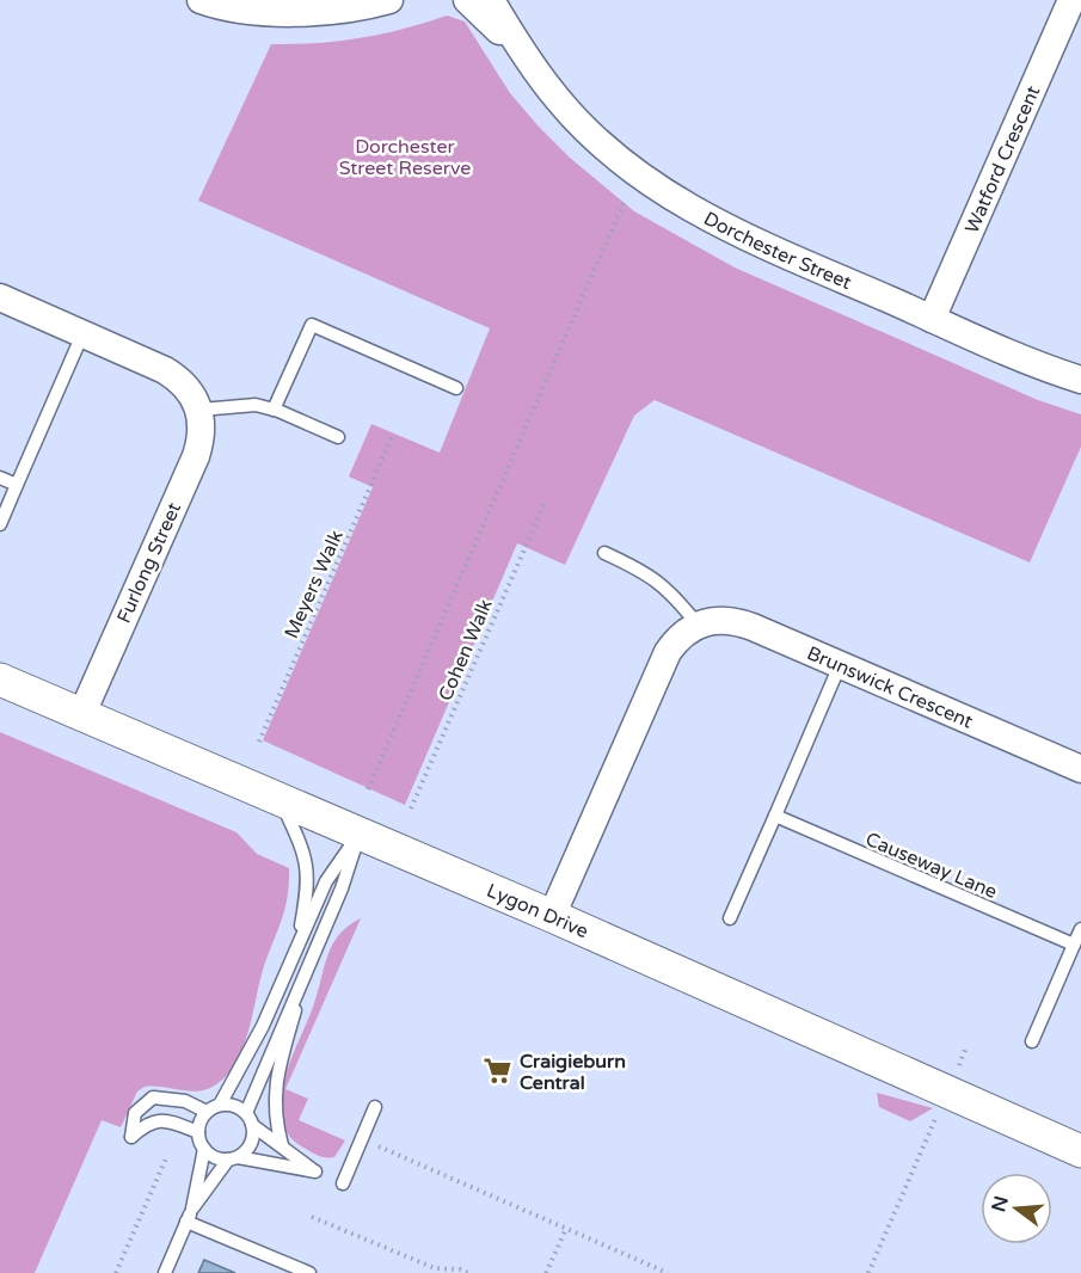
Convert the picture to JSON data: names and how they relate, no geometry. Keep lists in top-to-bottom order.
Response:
{
  "streets": {
    "street": [
      "Watford Crescent",
      "Dorchester Street",
      "Furlong Street",
      "Brunswick Crescent",
      "Lygon Drive"
    ],
    "lane": ["Causeway Lane"],
    "path": ["Meyers Walk", "Cohen Walk"]
  },
  "crossings": [
    ["Watford Crescent", "Dorchester Street"],
    ["Furlong Street", "Lygon Drive"]
  ],
  "parks": ["Dorchester Street Reserve"],
  "places": {
    "supermarket": ["Craigieburn Central"]
  },
  "north": "left"
}
